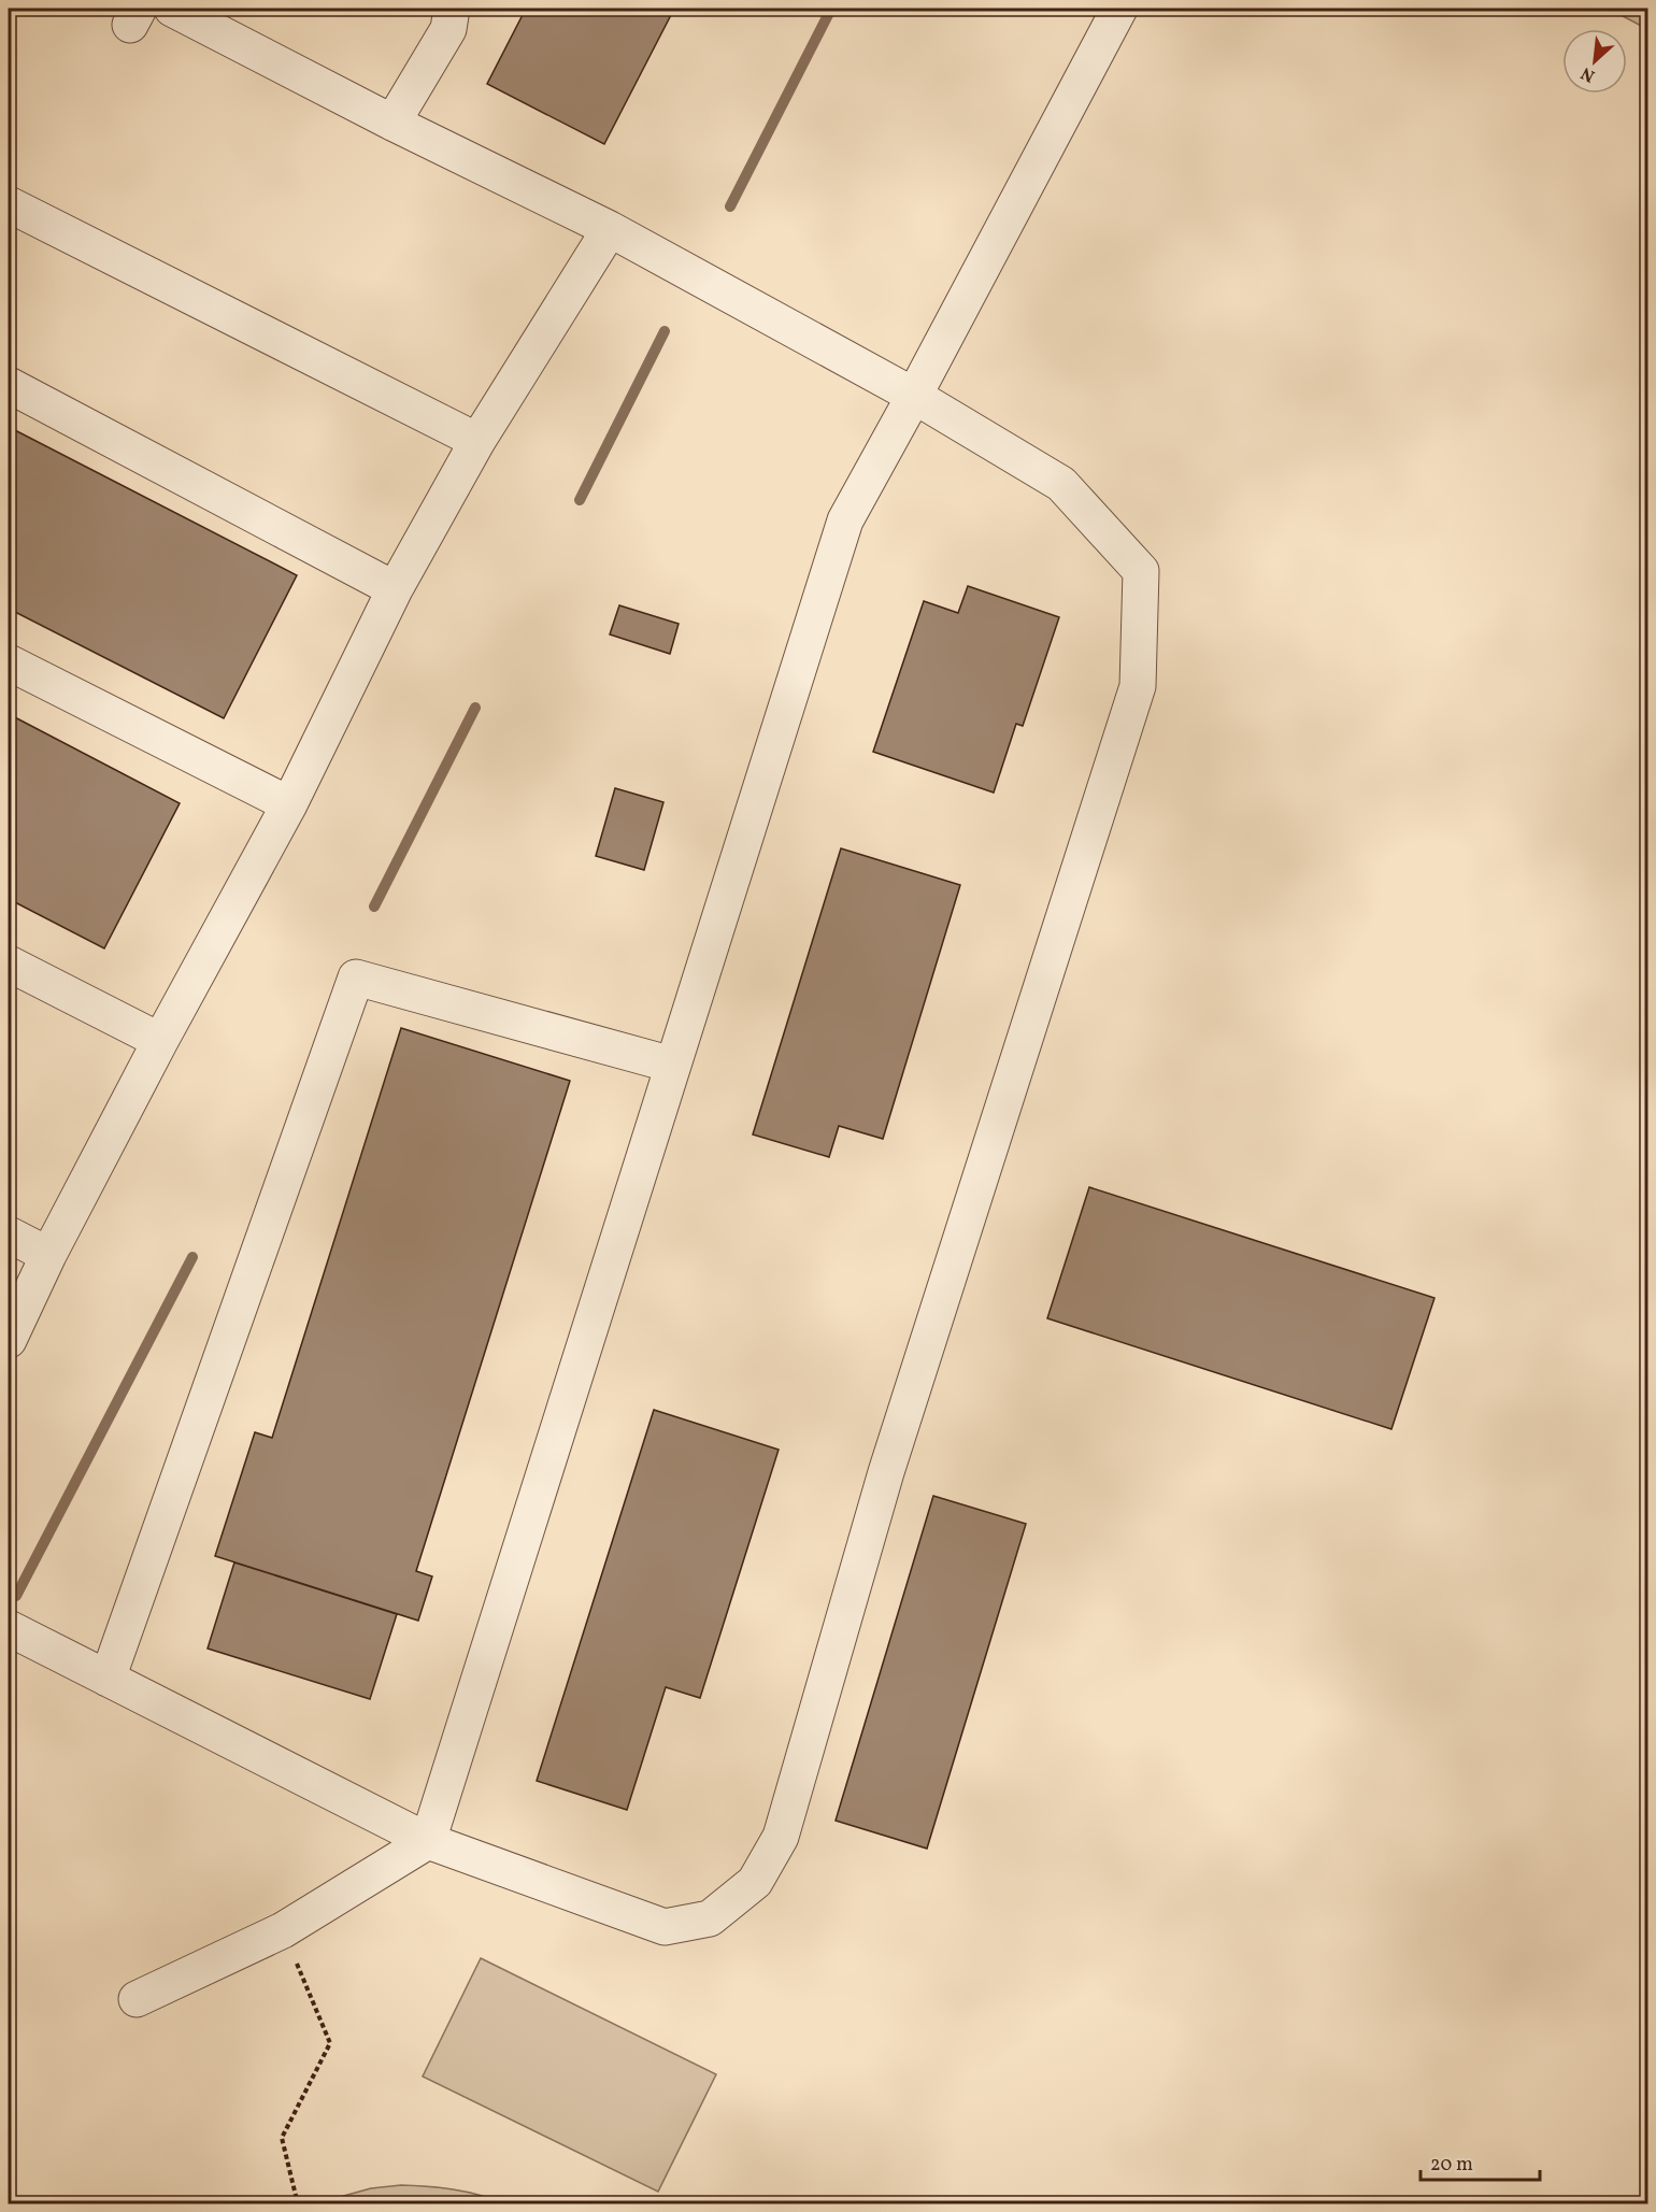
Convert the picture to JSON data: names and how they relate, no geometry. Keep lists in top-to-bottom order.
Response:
{
  "scale_bar": "20 m",
  "north": "bottom left"
}
